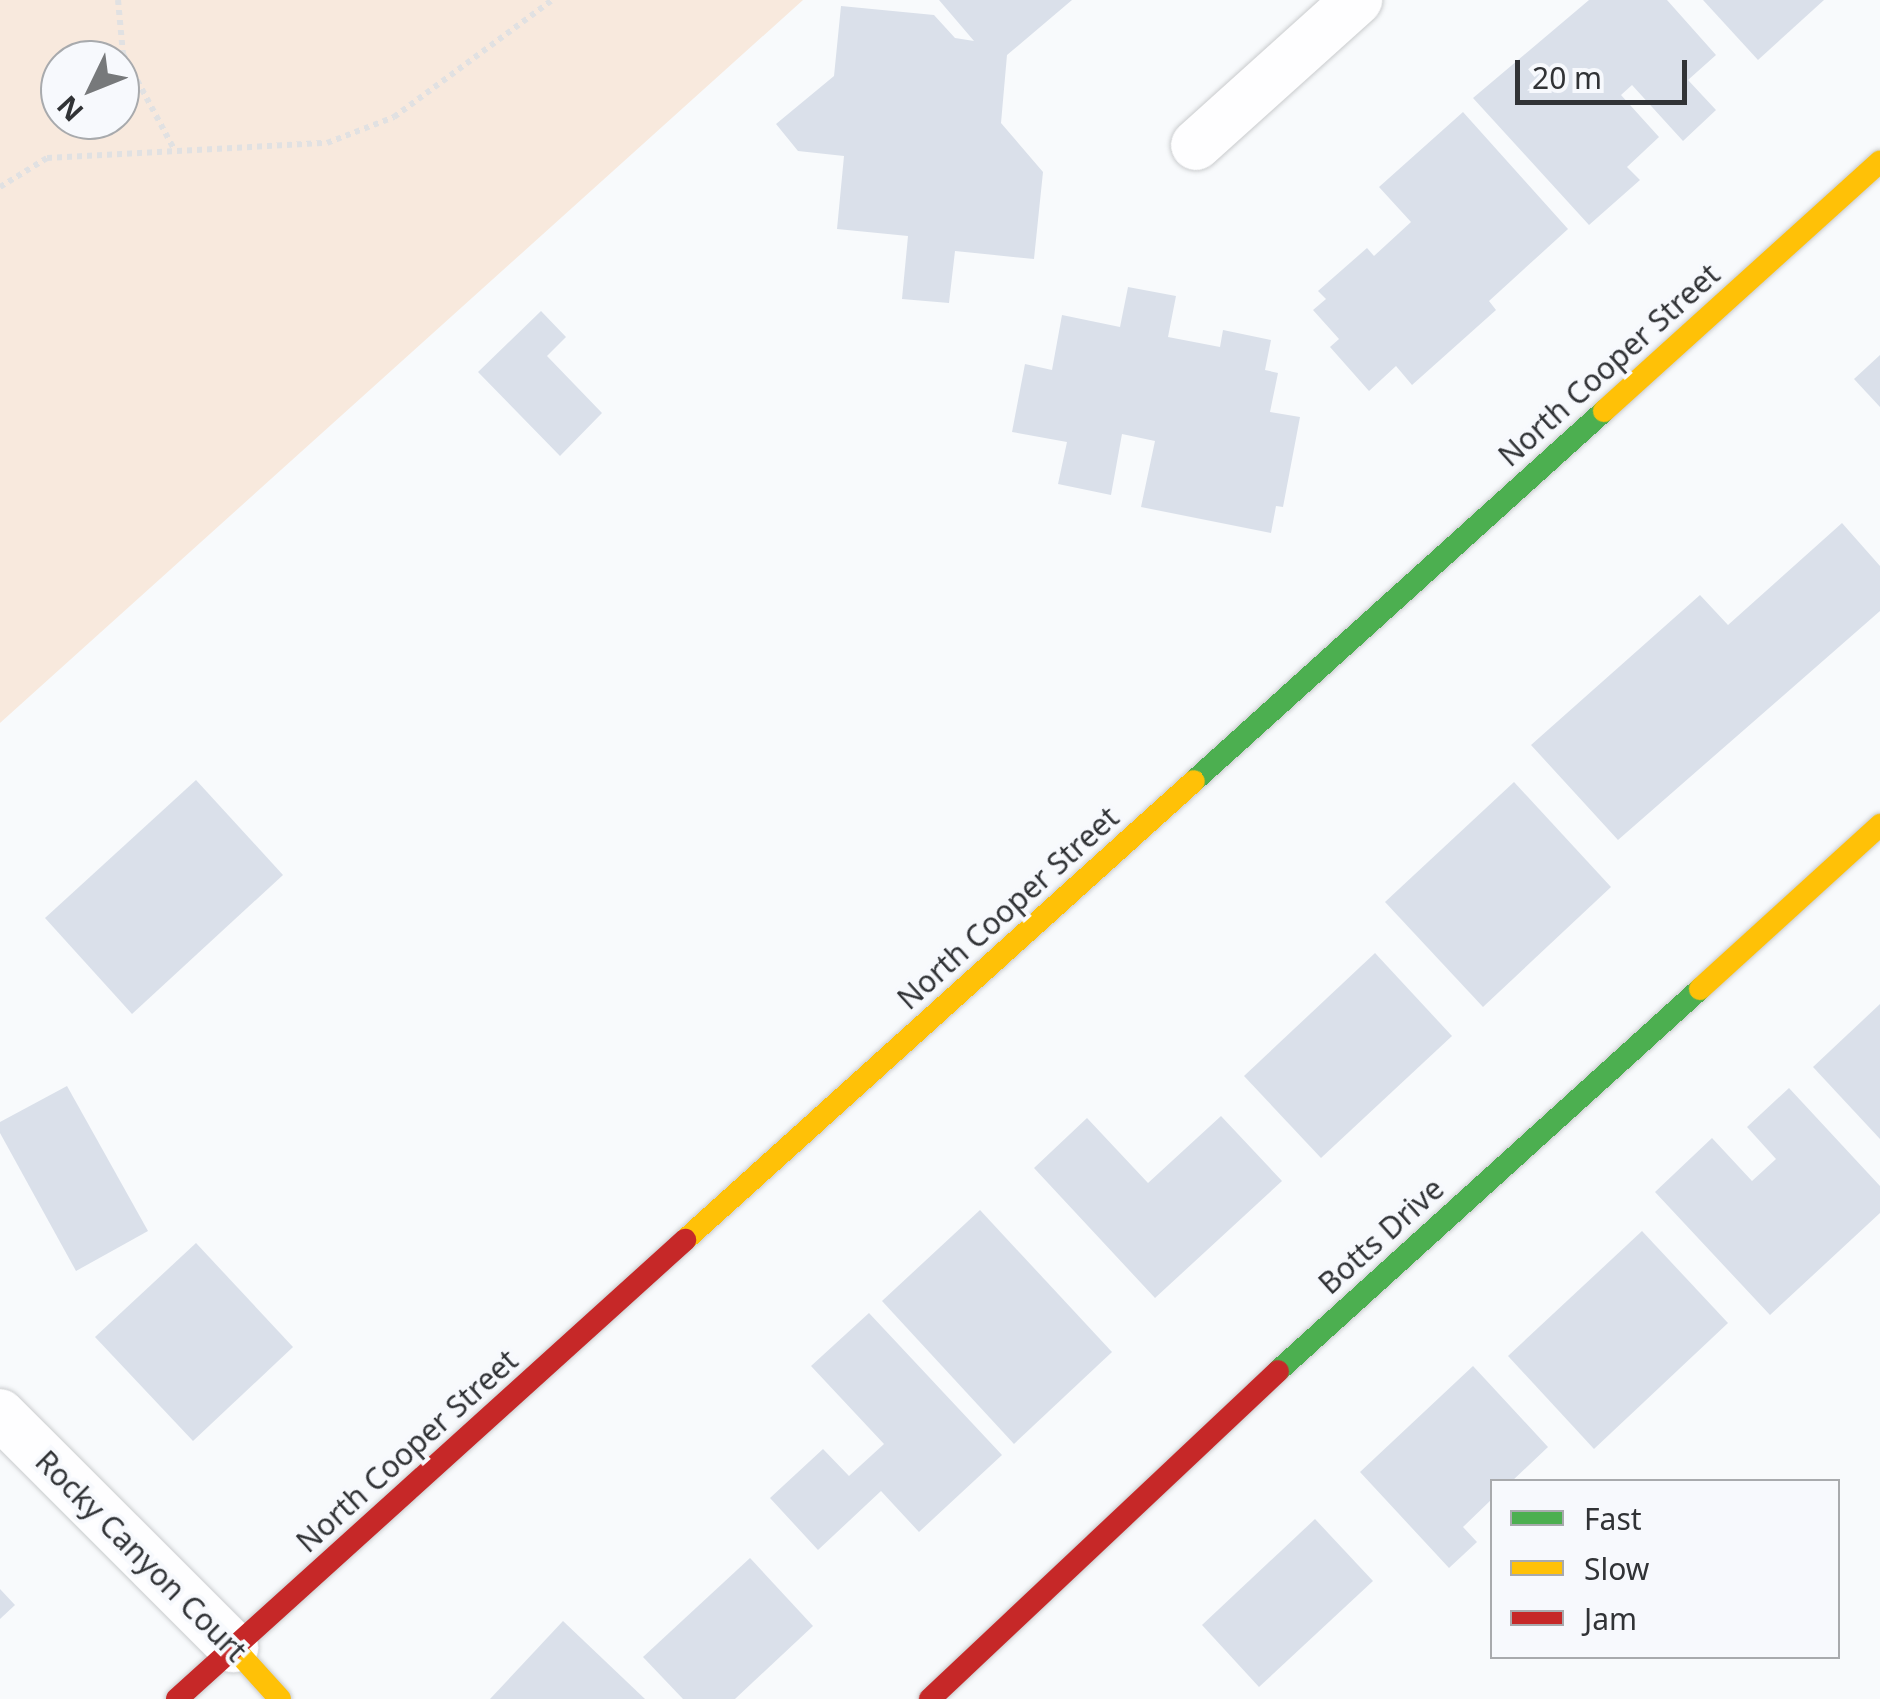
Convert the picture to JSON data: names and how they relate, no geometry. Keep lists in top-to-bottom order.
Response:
{
  "streets": {
    "main road": ["North Cooper Street", "Botts Drive", "Rocky Canyon Court"]
  },
  "crossings": [
    ["North Cooper Street", "Rocky Canyon Court"]
  ],
  "legend": ["Fast", "Slow", "Jam"],
  "scale_bar": "20 m",
  "north": "bottom left"
}
